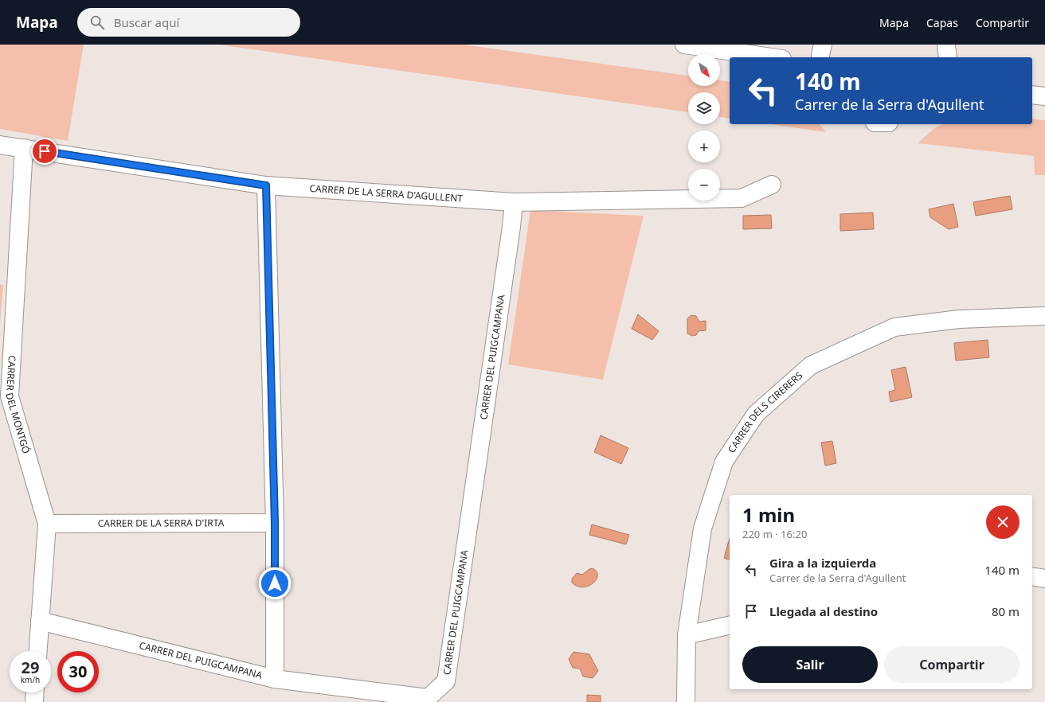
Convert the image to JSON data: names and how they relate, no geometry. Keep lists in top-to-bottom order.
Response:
{
  "streets": {
    "street": [
      "CARRER DE LA SERRA D'AGULLENT",
      "CARRER DEL PUIGCAMPANA",
      "CARRER DEL MONTGÓ",
      "CARRER DELS CIRERERS",
      "CARRER DE LA SERRA D'IRTA"
    ]
  },
  "crossings": [
    ["CARRER DE LA SERRA D'AGULLENT", "CARRER DEL PUIGCAMPANA"],
    ["CARRER DE LA SERRA D'AGULLENT", "CARRER DEL MONTGÓ"],
    ["CARRER DEL PUIGCAMPANA", "CARRER DEL MONTGÓ"],
    ["CARRER DEL MONTGÓ", "CARRER DE LA SERRA D'IRTA"]
  ],
  "north": "bottom right",
  "page": {
    "header": "Mapa",
    "search": "Buscar aquí",
    "nav": ["Mapa", "Capas", "Compartir"],
    "map_buttons": ["+", "−"],
    "turn": ["140 m", "Carrer de la Serra d'Agullent"],
    "heading": ["1 min", "220 m · 16:20"],
    "list": [
      {
        "name": "Gira a la izquierda",
        "note": "Carrer de la Serra d'Agullent",
        "value": "140 m"
      },
      {
        "name": "Llegada al destino",
        "value": "80 m"
      }
    ],
    "buttons": ["Salir", "Compartir"],
    "speed": "29 km/h",
    "limit": "30"
  }
}
